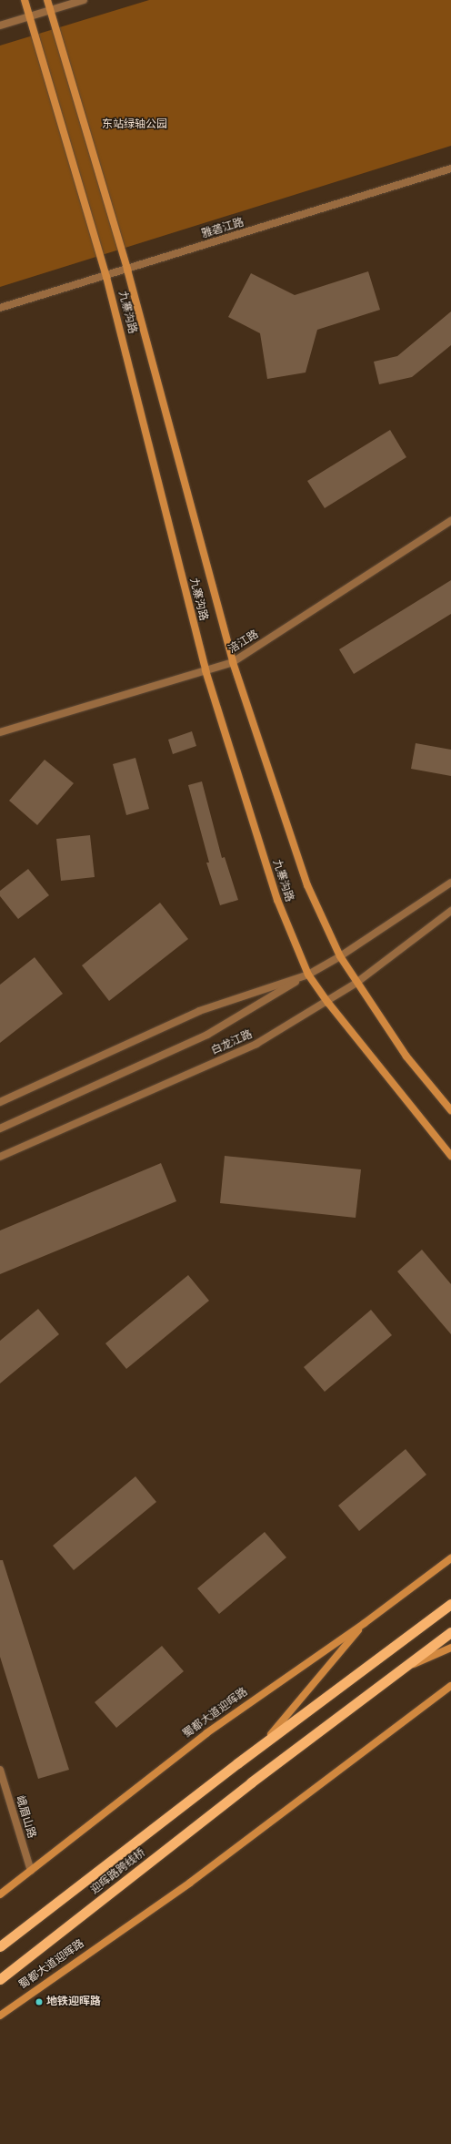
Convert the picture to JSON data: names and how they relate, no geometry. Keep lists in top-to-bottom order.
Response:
{
  "streets": {
    "highway": ["迎晖路跨线桥"],
    "main road": ["九寨沟路", "蜀都大道迎晖路"],
    "street": [
      "雅砻江路",
      "涪江路",
      "白龙江路",
      "峨眉山路"
    ]
  },
  "crossings": [
    ["雅砻江路", "九寨沟路"],
    ["九寨沟路", "涪江路"],
    ["九寨沟路", "白龙江路"],
    ["蜀都大道迎晖路", "峨眉山路"]
  ],
  "parks": ["东站绿轴公园"],
  "places": ["地铁迎晖路"]
}
